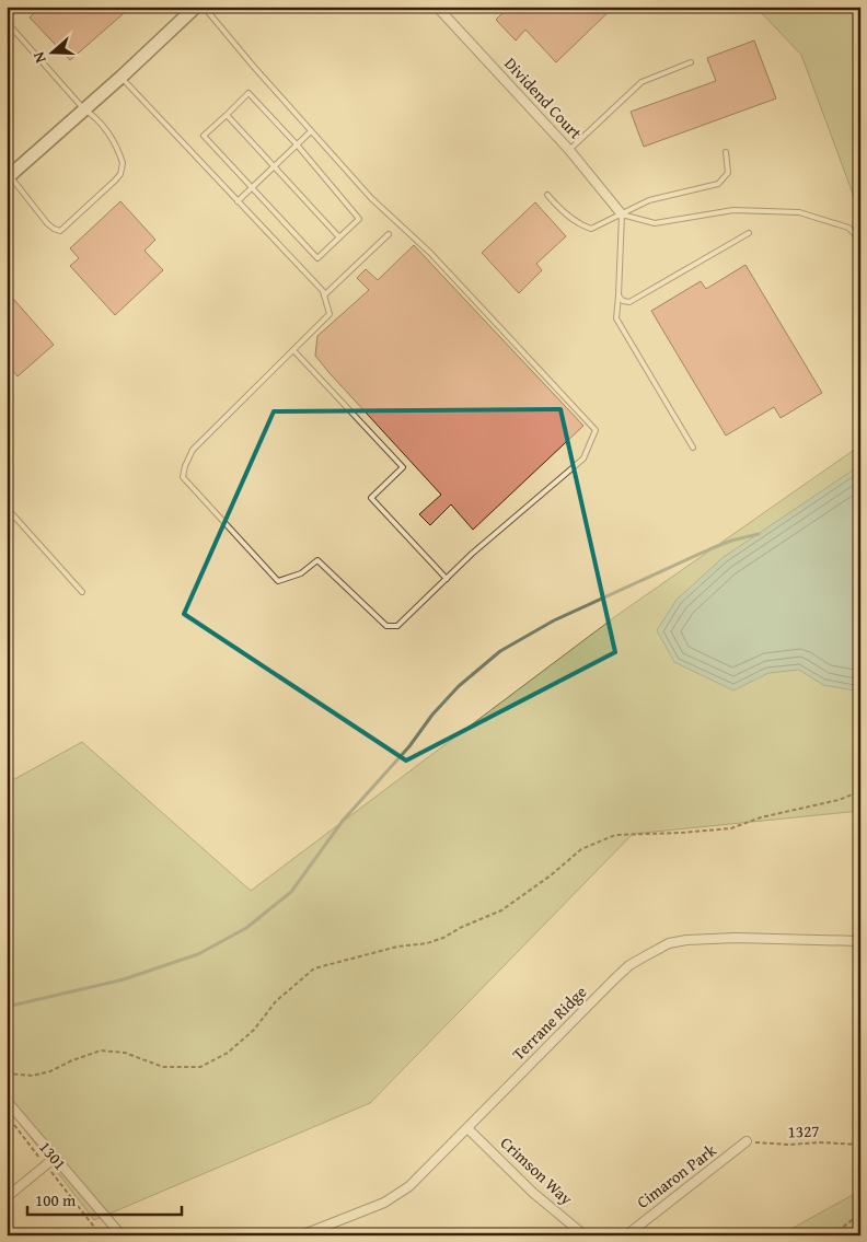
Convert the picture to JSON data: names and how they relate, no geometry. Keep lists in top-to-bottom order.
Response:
{
  "streets": {
    "street": [
      "Dividend Court",
      "Terrane Ridge",
      "Crimson Way",
      "Cimaron Park"
    ],
    "path": ["1327", "1301"]
  },
  "crossings": [
    ["Terrane Ridge", "Crimson Way"],
    ["1327", "Cimaron Park"]
  ],
  "scale_bar": "100 m",
  "north": "left"
}
